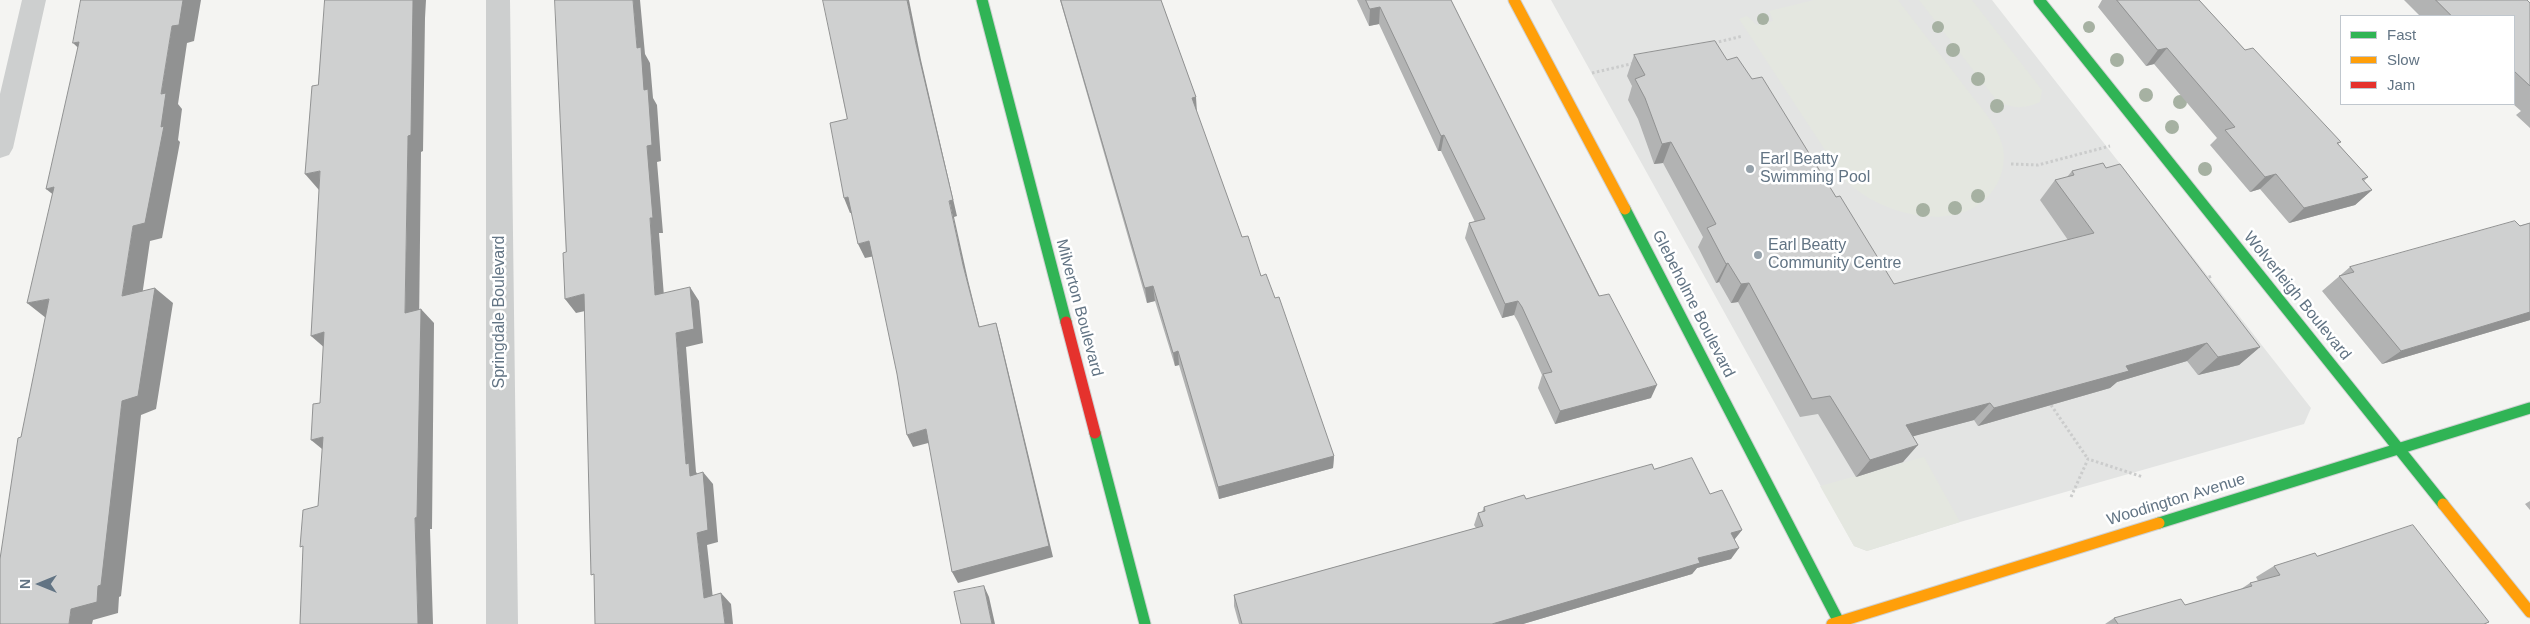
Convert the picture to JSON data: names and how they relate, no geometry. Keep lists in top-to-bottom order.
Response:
{
  "streets": {
    "street": [
      "Wolverleigh Boulevard",
      "Glebeholme Boulevard",
      "Milverton Boulevard",
      "Springdale Boulevard",
      "Woodington Avenue"
    ]
  },
  "crossings": [
    ["Wolverleigh Boulevard", "Woodington Avenue"],
    ["Glebeholme Boulevard", "Woodington Avenue"]
  ],
  "places": ["Earl Beatty Swimming Pool", "Earl Beatty Community Centre"],
  "legend": ["Fast", "Slow", "Jam"],
  "north": "left"
}
